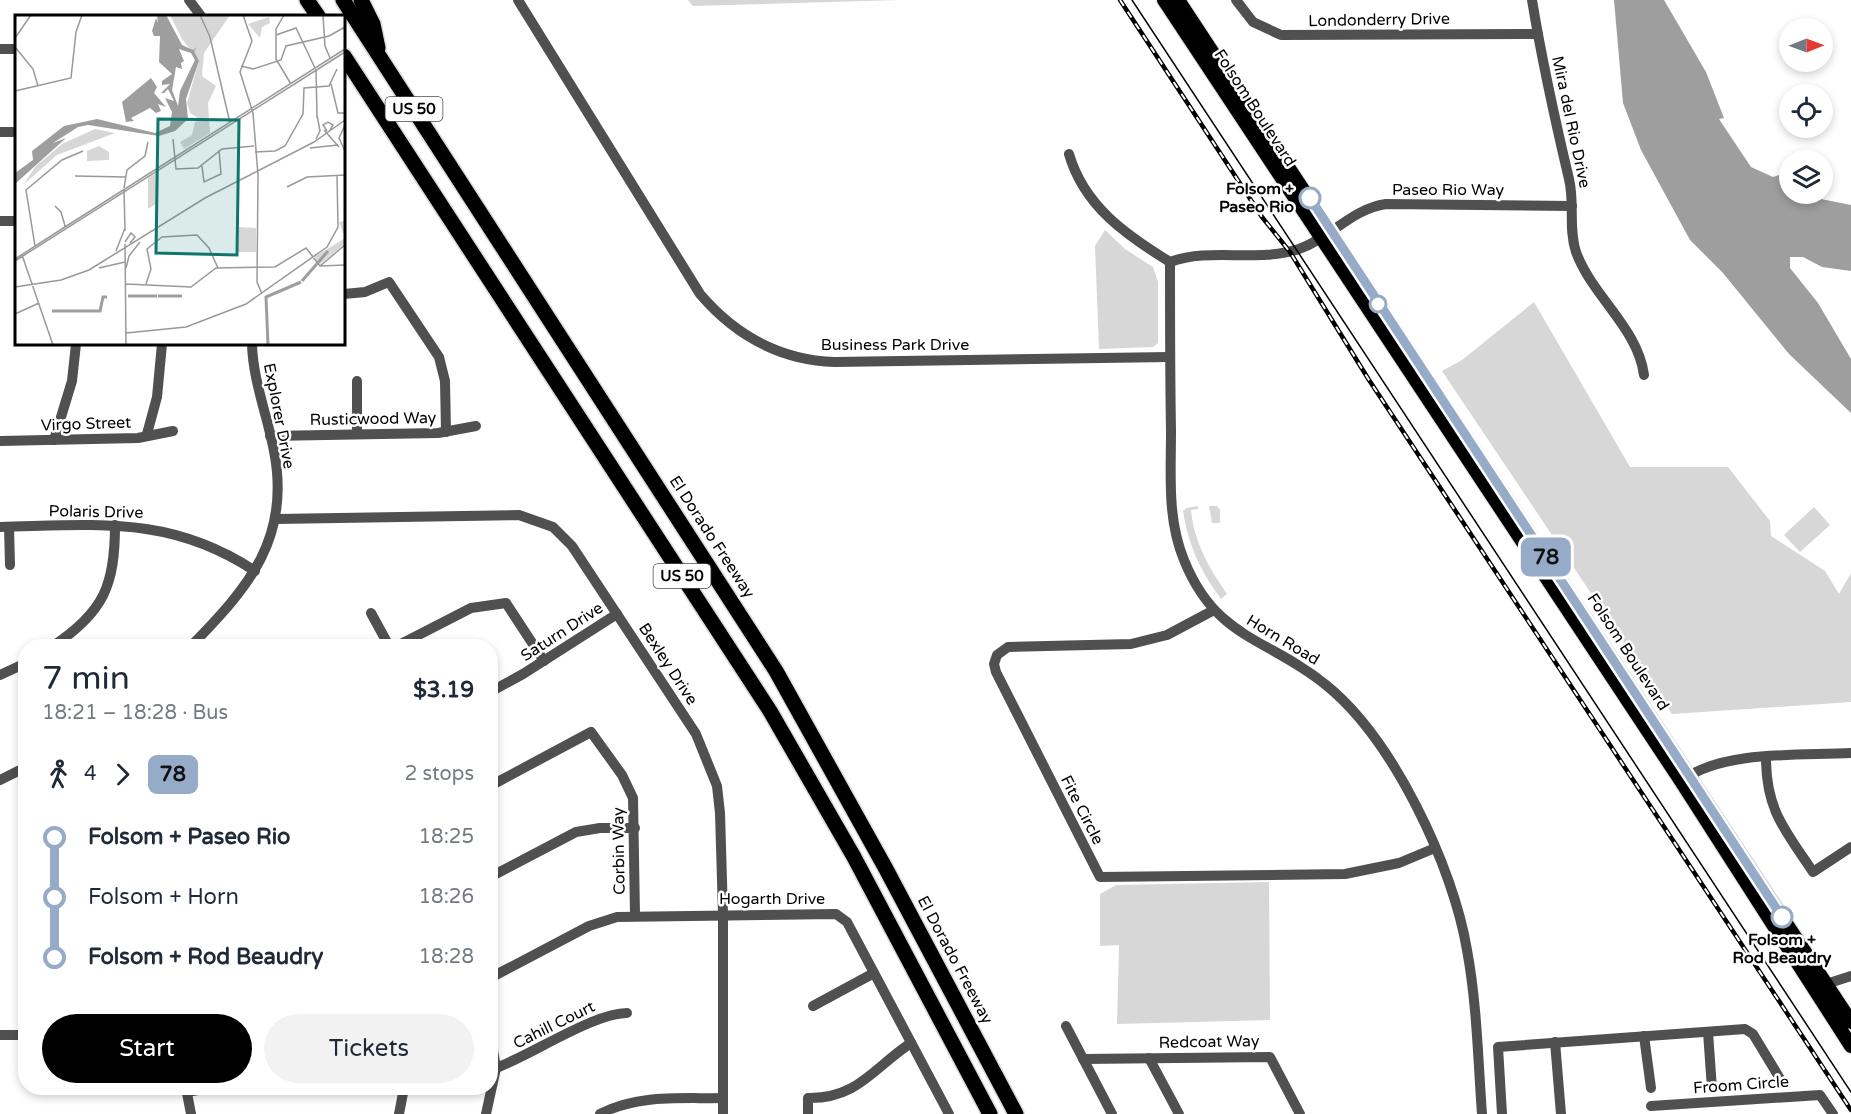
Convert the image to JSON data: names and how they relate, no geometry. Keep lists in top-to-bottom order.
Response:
{
  "streets": {
    "highway": ["US 50", "El Dorado Freeway"],
    "main road": ["Folsom Boulevard"],
    "street": [
      "Londonderry Drive",
      "Mira del Rio Drive",
      "Paseo Rio Way",
      "Business Park Drive",
      "Explorer Drive",
      "Rusticwood Way",
      "Virgo Street",
      "Polaris Drive",
      "Saturn Drive",
      "Horn Road",
      "Bexley Drive",
      "Fite Circle",
      "Corbin Way",
      "Hogarth Drive",
      "Cahill Court",
      "Redcoat Way",
      "Froom Circle"
    ]
  },
  "crossings": [
    ["Londonderry Drive", "Mira del Rio Drive"],
    ["Folsom Boulevard", "Paseo Rio Way"],
    ["Mira del Rio Drive", "Paseo Rio Way"],
    ["Business Park Drive", "Horn Road"],
    ["Explorer Drive", "Rusticwood Way"],
    ["Explorer Drive", "Polaris Drive"],
    ["Explorer Drive", "Bexley Drive"],
    ["Saturn Drive", "Bexley Drive"],
    ["Horn Road", "Fite Circle"],
    ["Bexley Drive", "Hogarth Drive"],
    ["Corbin Way", "Hogarth Drive"]
  ],
  "places": ["Folsom + Paseo Rio", "Folsom + Rod Beaudry"],
  "lines": ["bus line 78"],
  "north": "right",
  "page": {
    "on_map": "78",
    "heading": ["7 min", "18:21 – 18:28 · Bus", "$3.19"],
    "legs": ["4", "78", "2 stops"],
    "list": [
      {
        "name": "Folsom + Paseo Rio",
        "value": "18:25"
      },
      {
        "name": "Folsom + Horn",
        "value": "18:26"
      },
      {
        "name": "Folsom + Rod Beaudry",
        "value": "18:28"
      }
    ],
    "buttons": ["Start", "Tickets"]
  }
}
